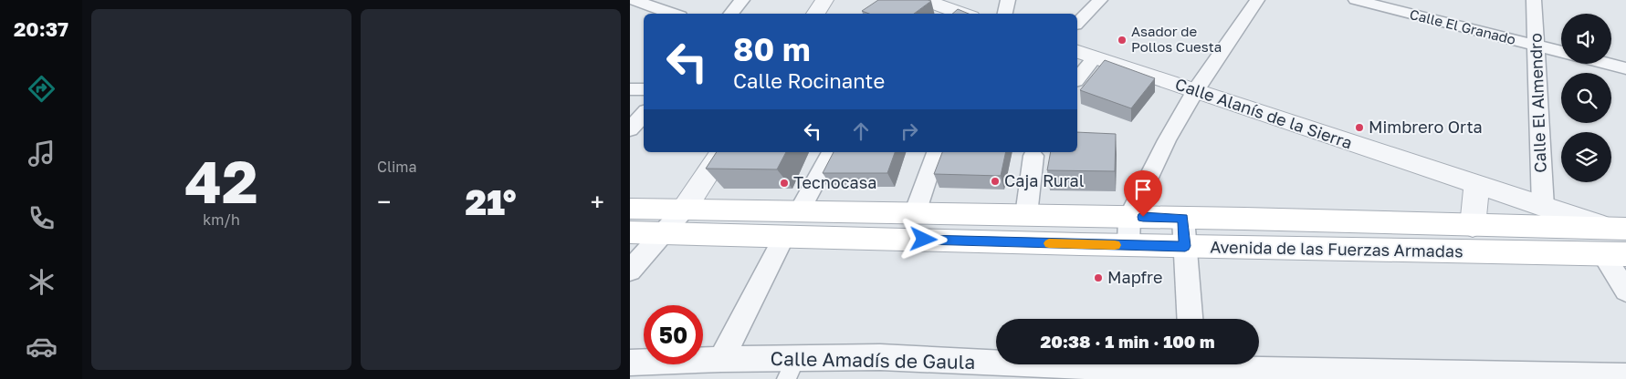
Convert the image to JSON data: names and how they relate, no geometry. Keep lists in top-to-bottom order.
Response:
{
  "streets": {
    "main road": ["Avenida de las Fuerzas Armadas"],
    "street": [
      "Calle El Granado",
      "Calle El Almendro",
      "Calle Alanís de la Sierra",
      "Calle Amadís de Gaula"
    ]
  },
  "crossings": [
    ["Calle El Granado", "Calle El Almendro"],
    ["Calle El Almendro", "Calle Alanís de la Sierra"],
    ["Calle Alanís de la Sierra", "Avenida de las Fuerzas Armadas"]
  ],
  "places": [
    "Asador de Pollos Cuesta",
    "Mimbrero Orta",
    "Caja Rural",
    "Tecnocasa",
    "Mapfre"
  ],
  "page": {
    "tabs": "20:37",
    "tile": [
      ["42", "km/h"],
      "Clima"
    ],
    "turn": ["80 m", "Calle Rocinante"],
    "heat": ["−", "21°", "+"],
    "limit": "50",
    "trip": "20:38 · 1 min · 100 m"
  }
}
